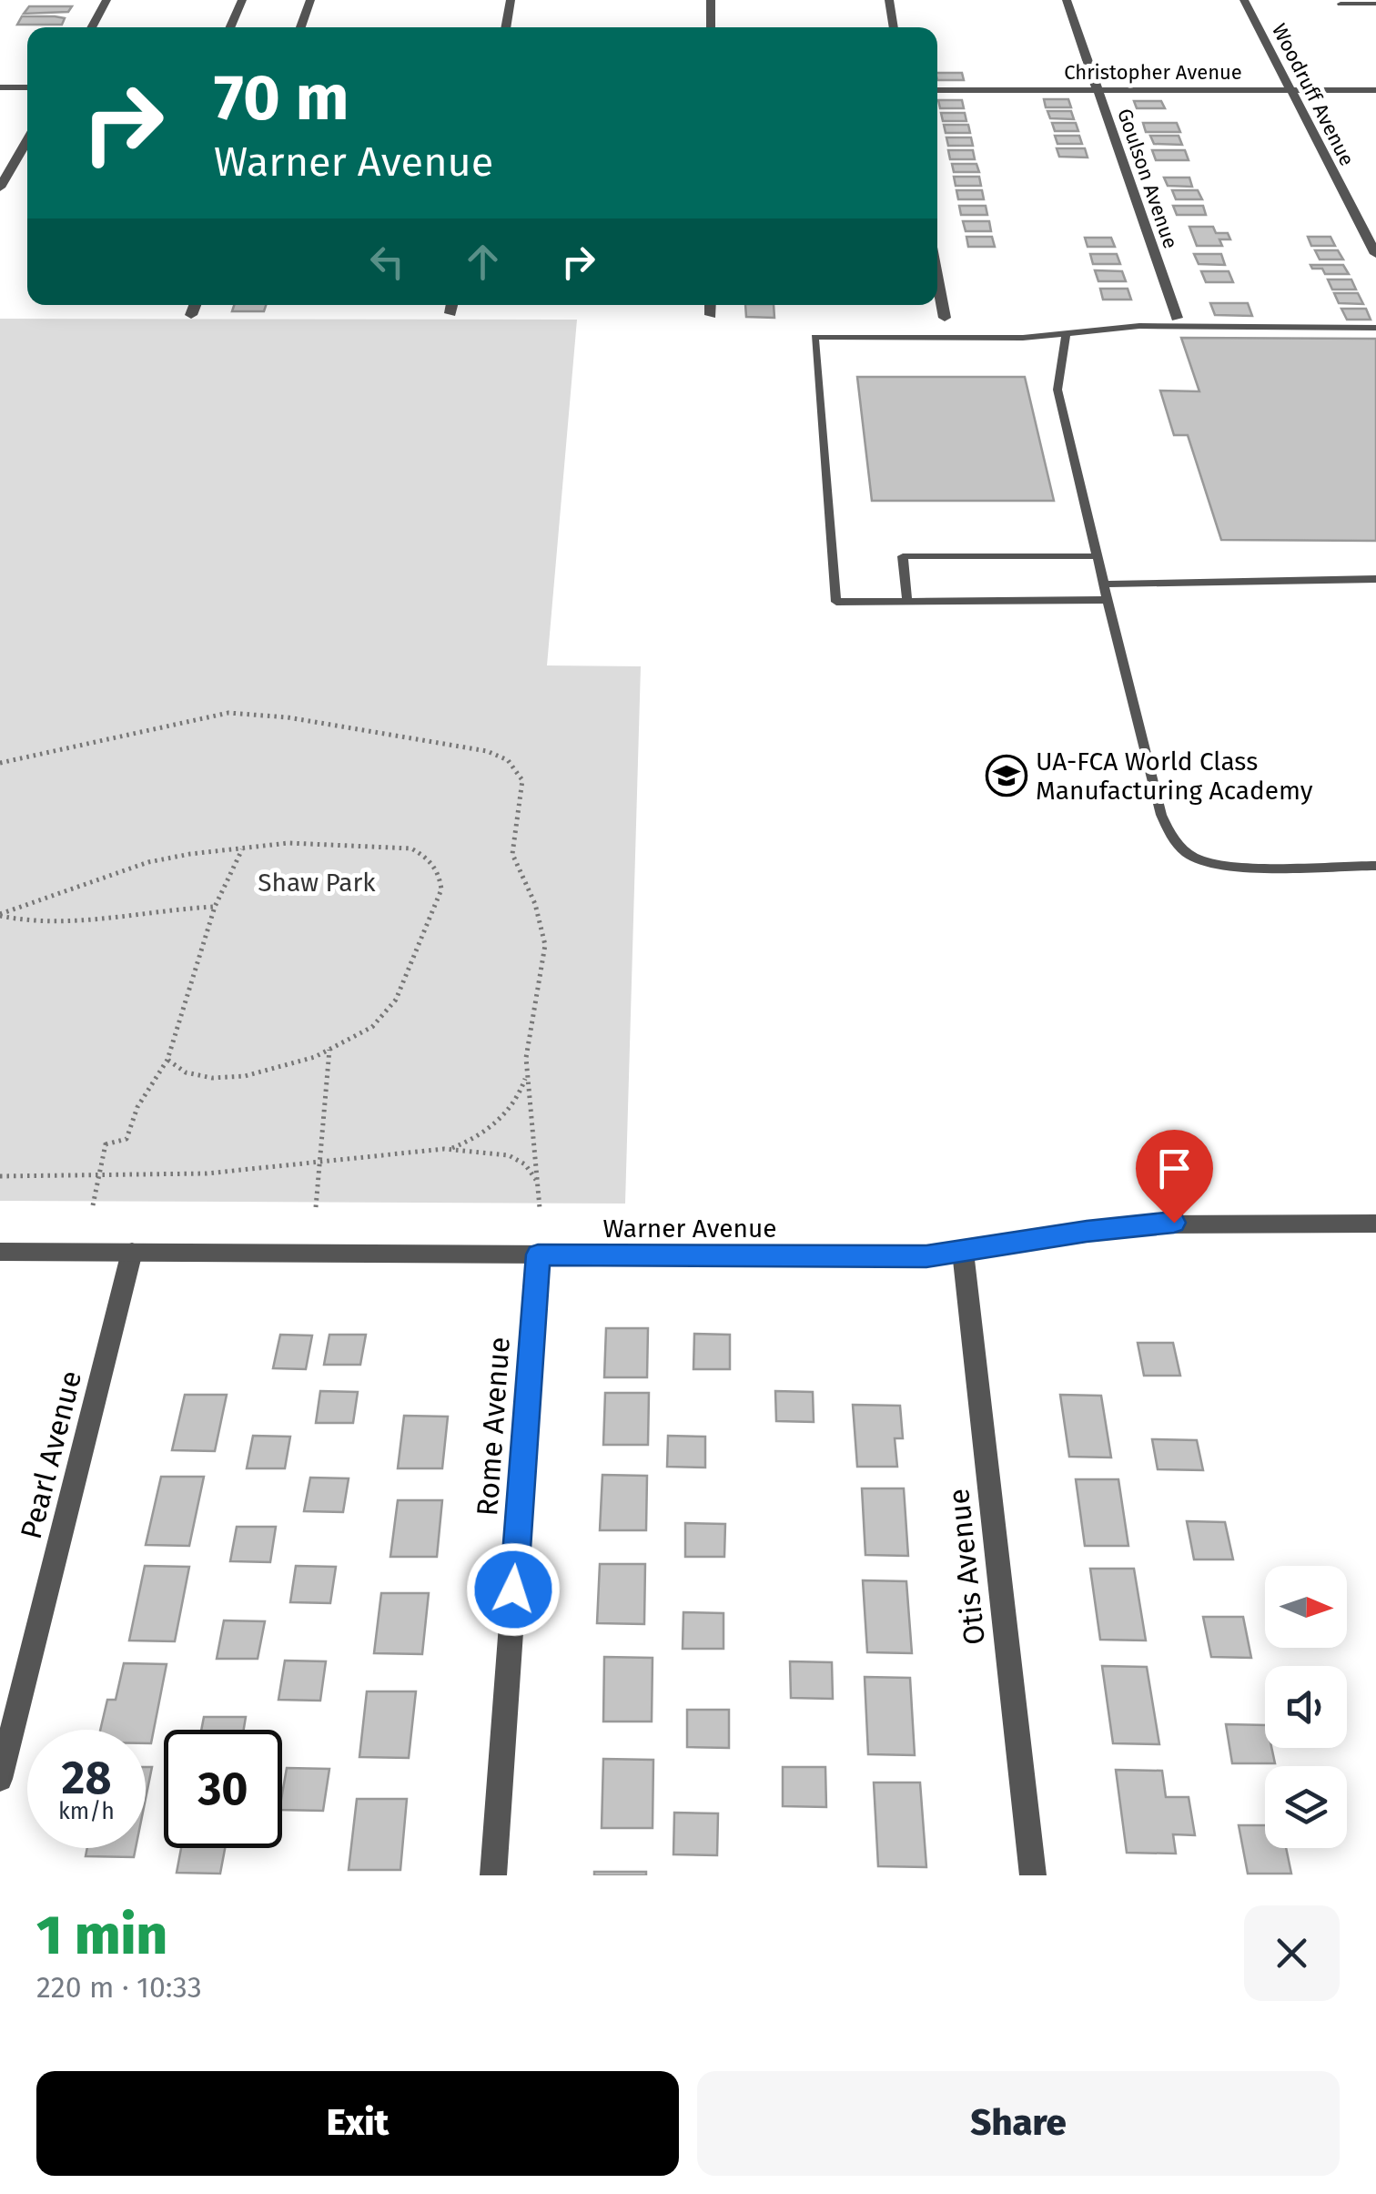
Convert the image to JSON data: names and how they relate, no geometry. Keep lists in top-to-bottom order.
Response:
{
  "streets": {
    "street": [
      "Christopher Avenue",
      "Woodruff Avenue",
      "Goulson Avenue",
      "Warner Avenue",
      "Rome Avenue",
      "Pearl Avenue",
      "Otis Avenue"
    ]
  },
  "crossings": [
    ["Christopher Avenue", "Woodruff Avenue"],
    ["Christopher Avenue", "Goulson Avenue"],
    ["Warner Avenue", "Rome Avenue"],
    ["Warner Avenue", "Pearl Avenue"],
    ["Warner Avenue", "Otis Avenue"]
  ],
  "parks": ["Shaw Park"],
  "places": {
    "school or university": ["UA-FCA World Class Manufacturing Academy"]
  },
  "north": "right",
  "page": {
    "turn": ["70 m", "Warner Avenue"],
    "speed": "28 km/h",
    "limit": "30",
    "heading": ["1 min", "220 m · 10:33"],
    "buttons": ["Exit", "Share"]
  }
}
